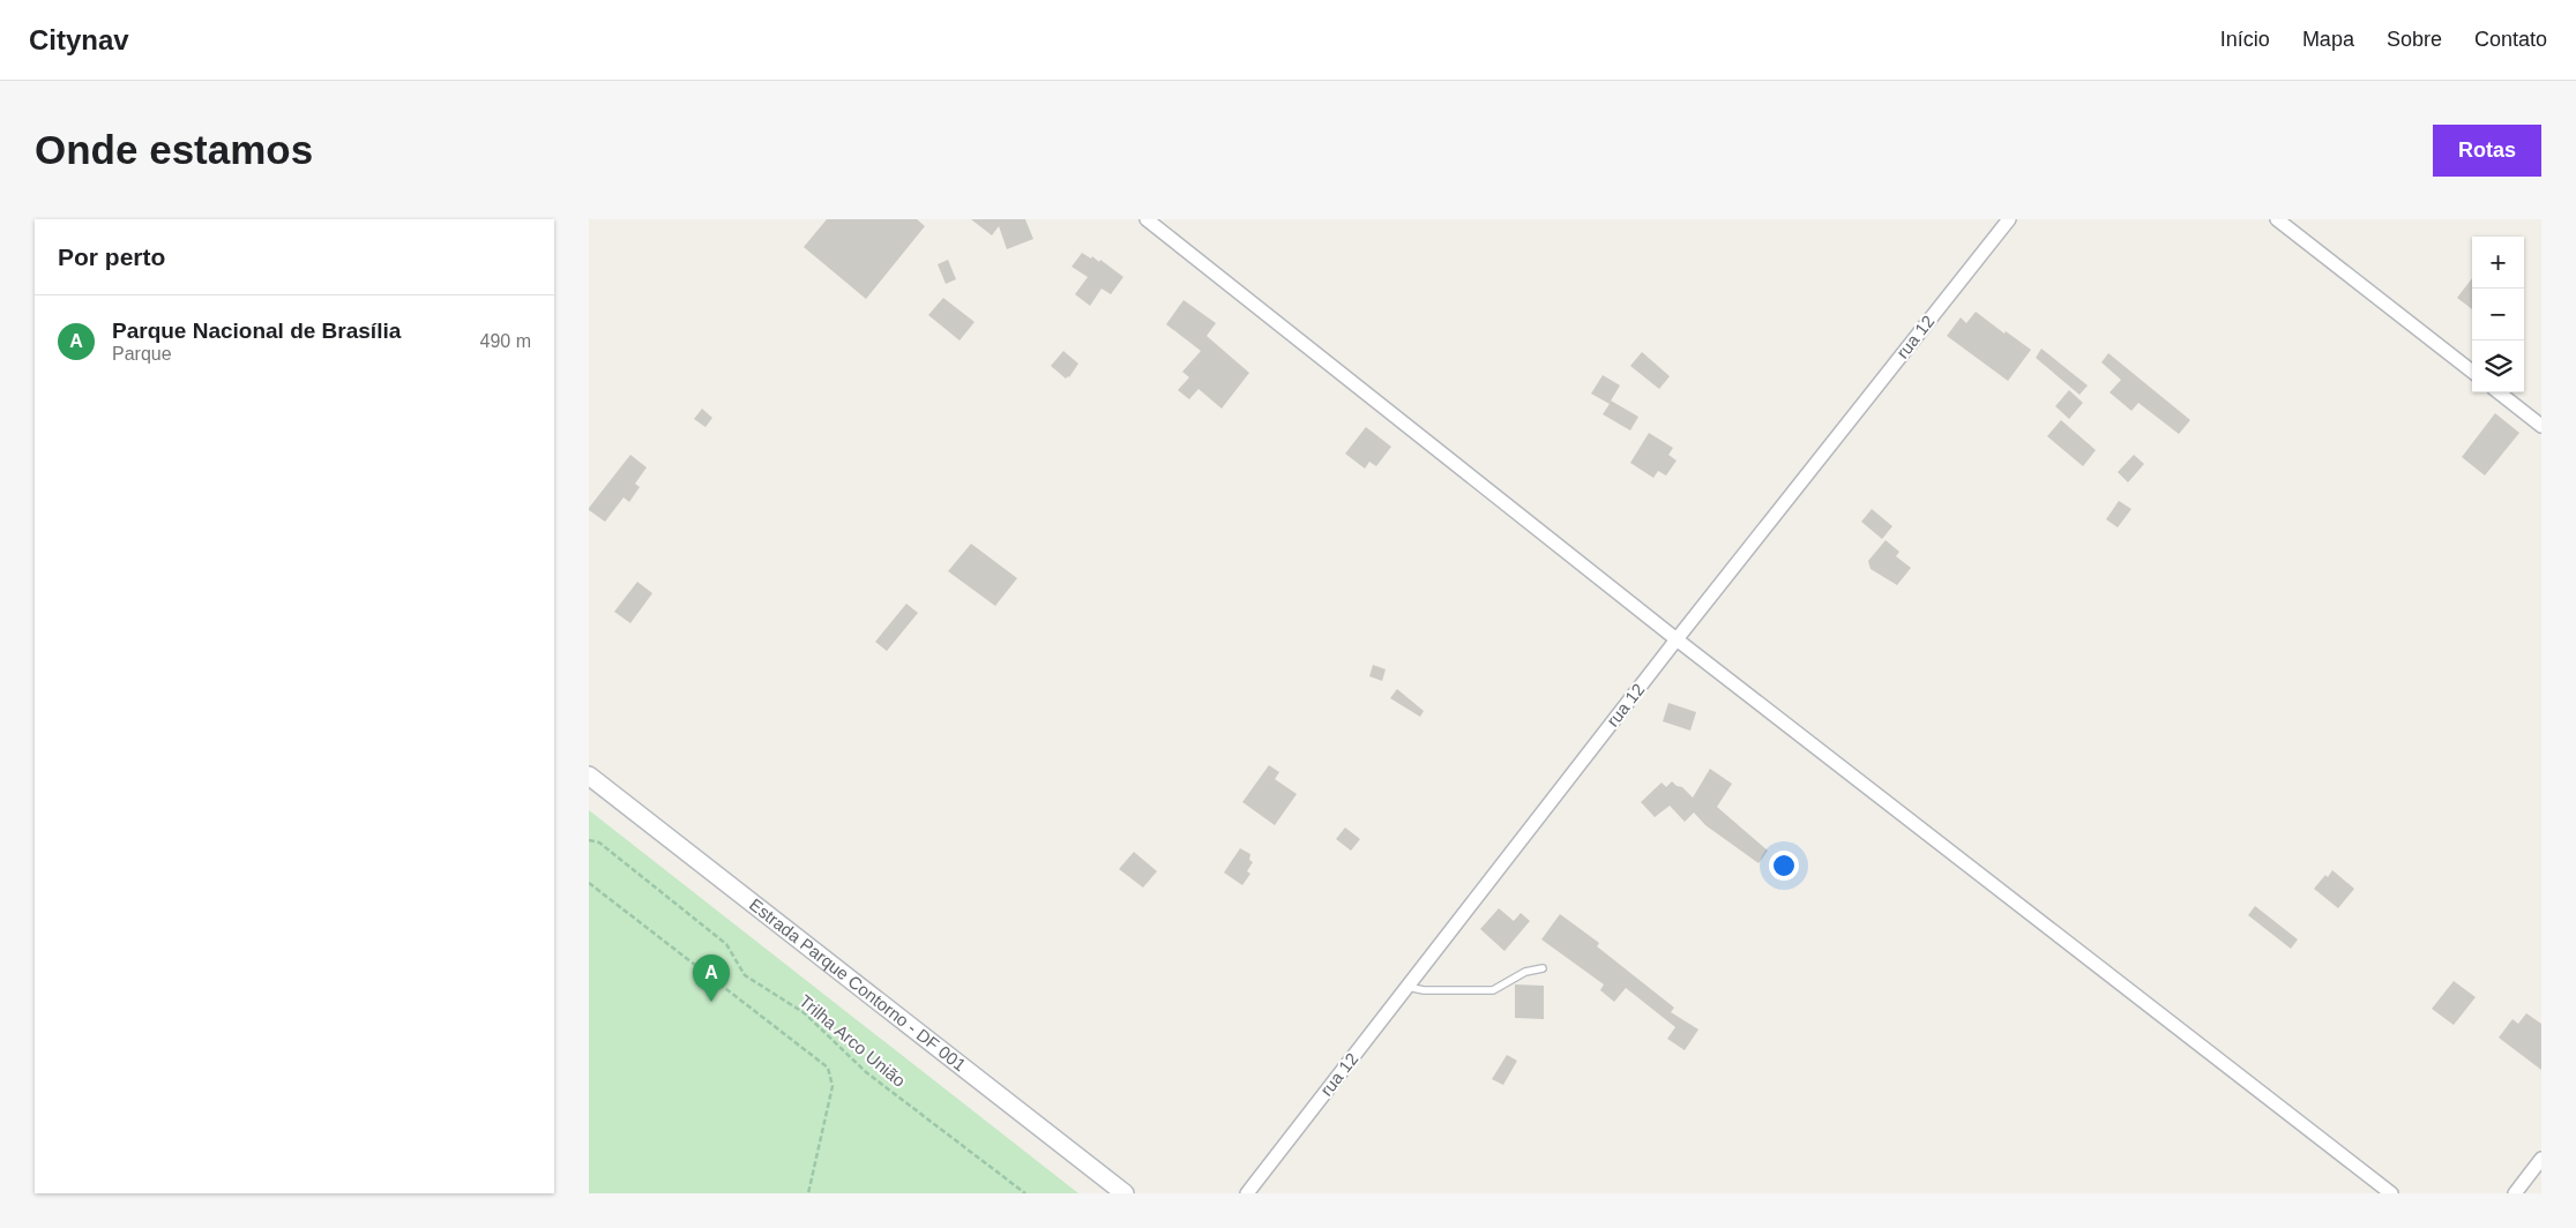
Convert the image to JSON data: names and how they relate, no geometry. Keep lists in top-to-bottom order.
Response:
{
  "streets": {
    "main road": ["Estrada Parque Contorno - DF 001"],
    "street": ["rua 12"],
    "path": ["Trilha Arco União"]
  },
  "page": {
    "header": "Citynav",
    "nav": [
      "Início",
      "Mapa",
      "Sobre",
      "Contato"
    ],
    "buttons": "Rotas",
    "title": "Onde estamos",
    "heading": "Por perto",
    "map_buttons": ["+", "−"],
    "list": [
      {
        "mark": "A",
        "name": "Parque Nacional de Brasília",
        "note": "Parque",
        "value": "490 m"
      }
    ],
    "pins": "A"
  }
}
